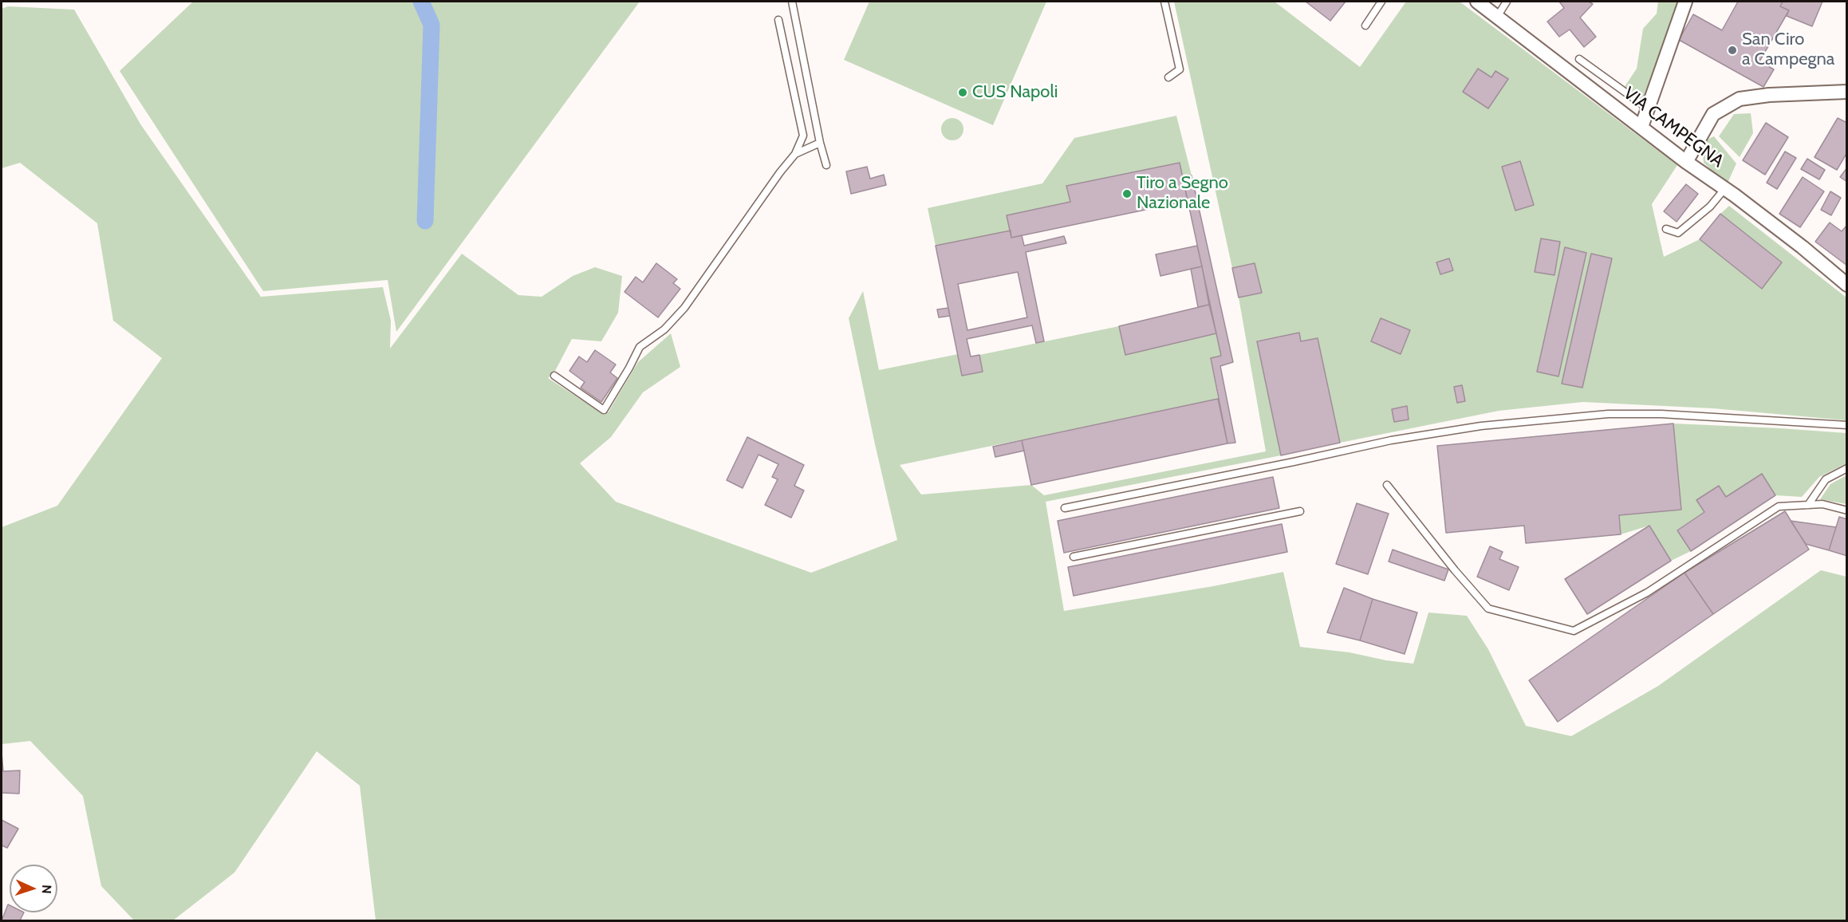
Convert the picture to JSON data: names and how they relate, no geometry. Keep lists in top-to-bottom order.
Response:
{
  "streets": {
    "street": ["VIA CAMPEGNA"]
  },
  "places": ["San Ciro a Campegna", "CUS Napoli", "Tiro a Segno Nazionale"],
  "north": "right"
}
